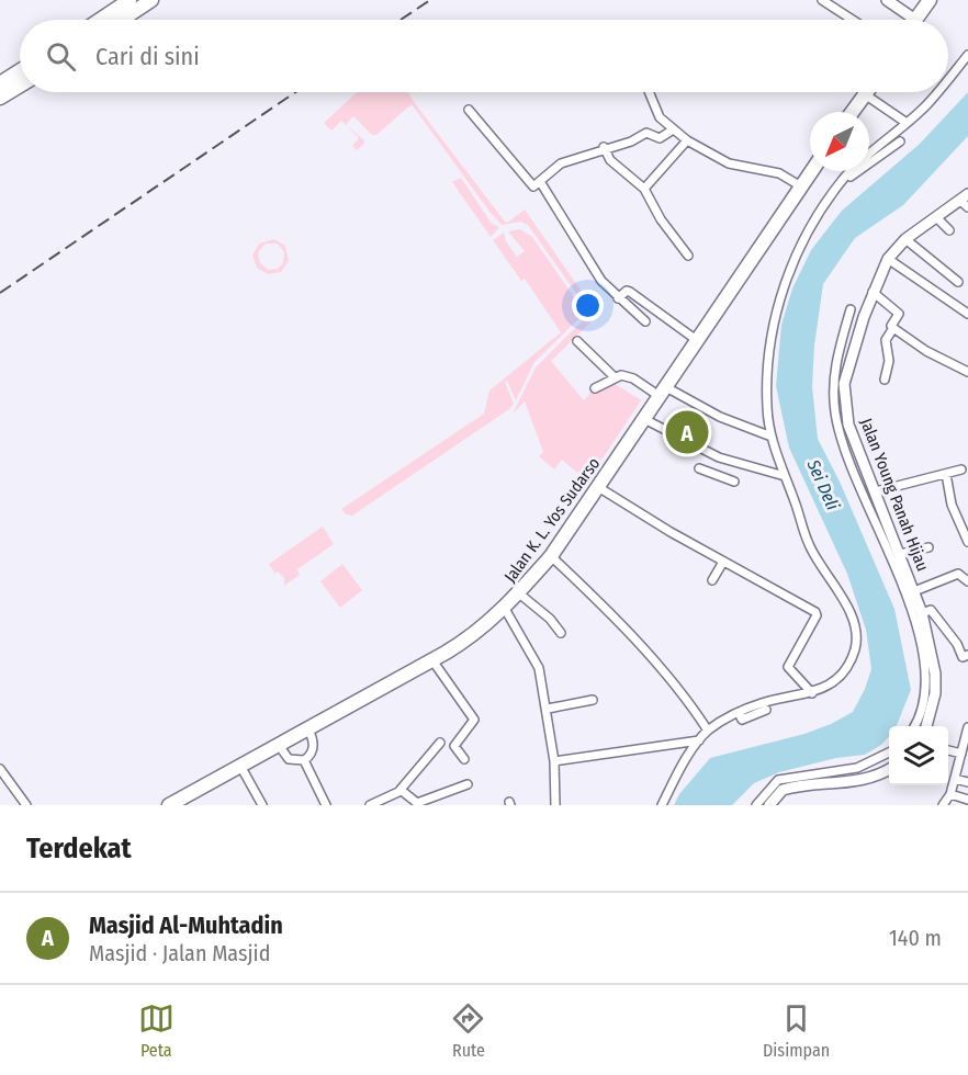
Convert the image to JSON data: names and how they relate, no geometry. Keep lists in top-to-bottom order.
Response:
{
  "streets": {
    "highway": ["Jalan K. L. Yos Sudarso"],
    "street": ["Jalan Young Panah Hijau"]
  },
  "water": ["Sei Deli"],
  "north": "bottom left",
  "page": {
    "search": "Cari di sini",
    "pins": "A",
    "heading": "Terdekat",
    "list": [
      {
        "mark": "A",
        "name": "Masjid Al-Muhtadin",
        "note": "Masjid · Jalan Masjid",
        "value": "140 m"
      }
    ],
    "nav": ["Peta", "Rute", "Disimpan"]
  }
}
